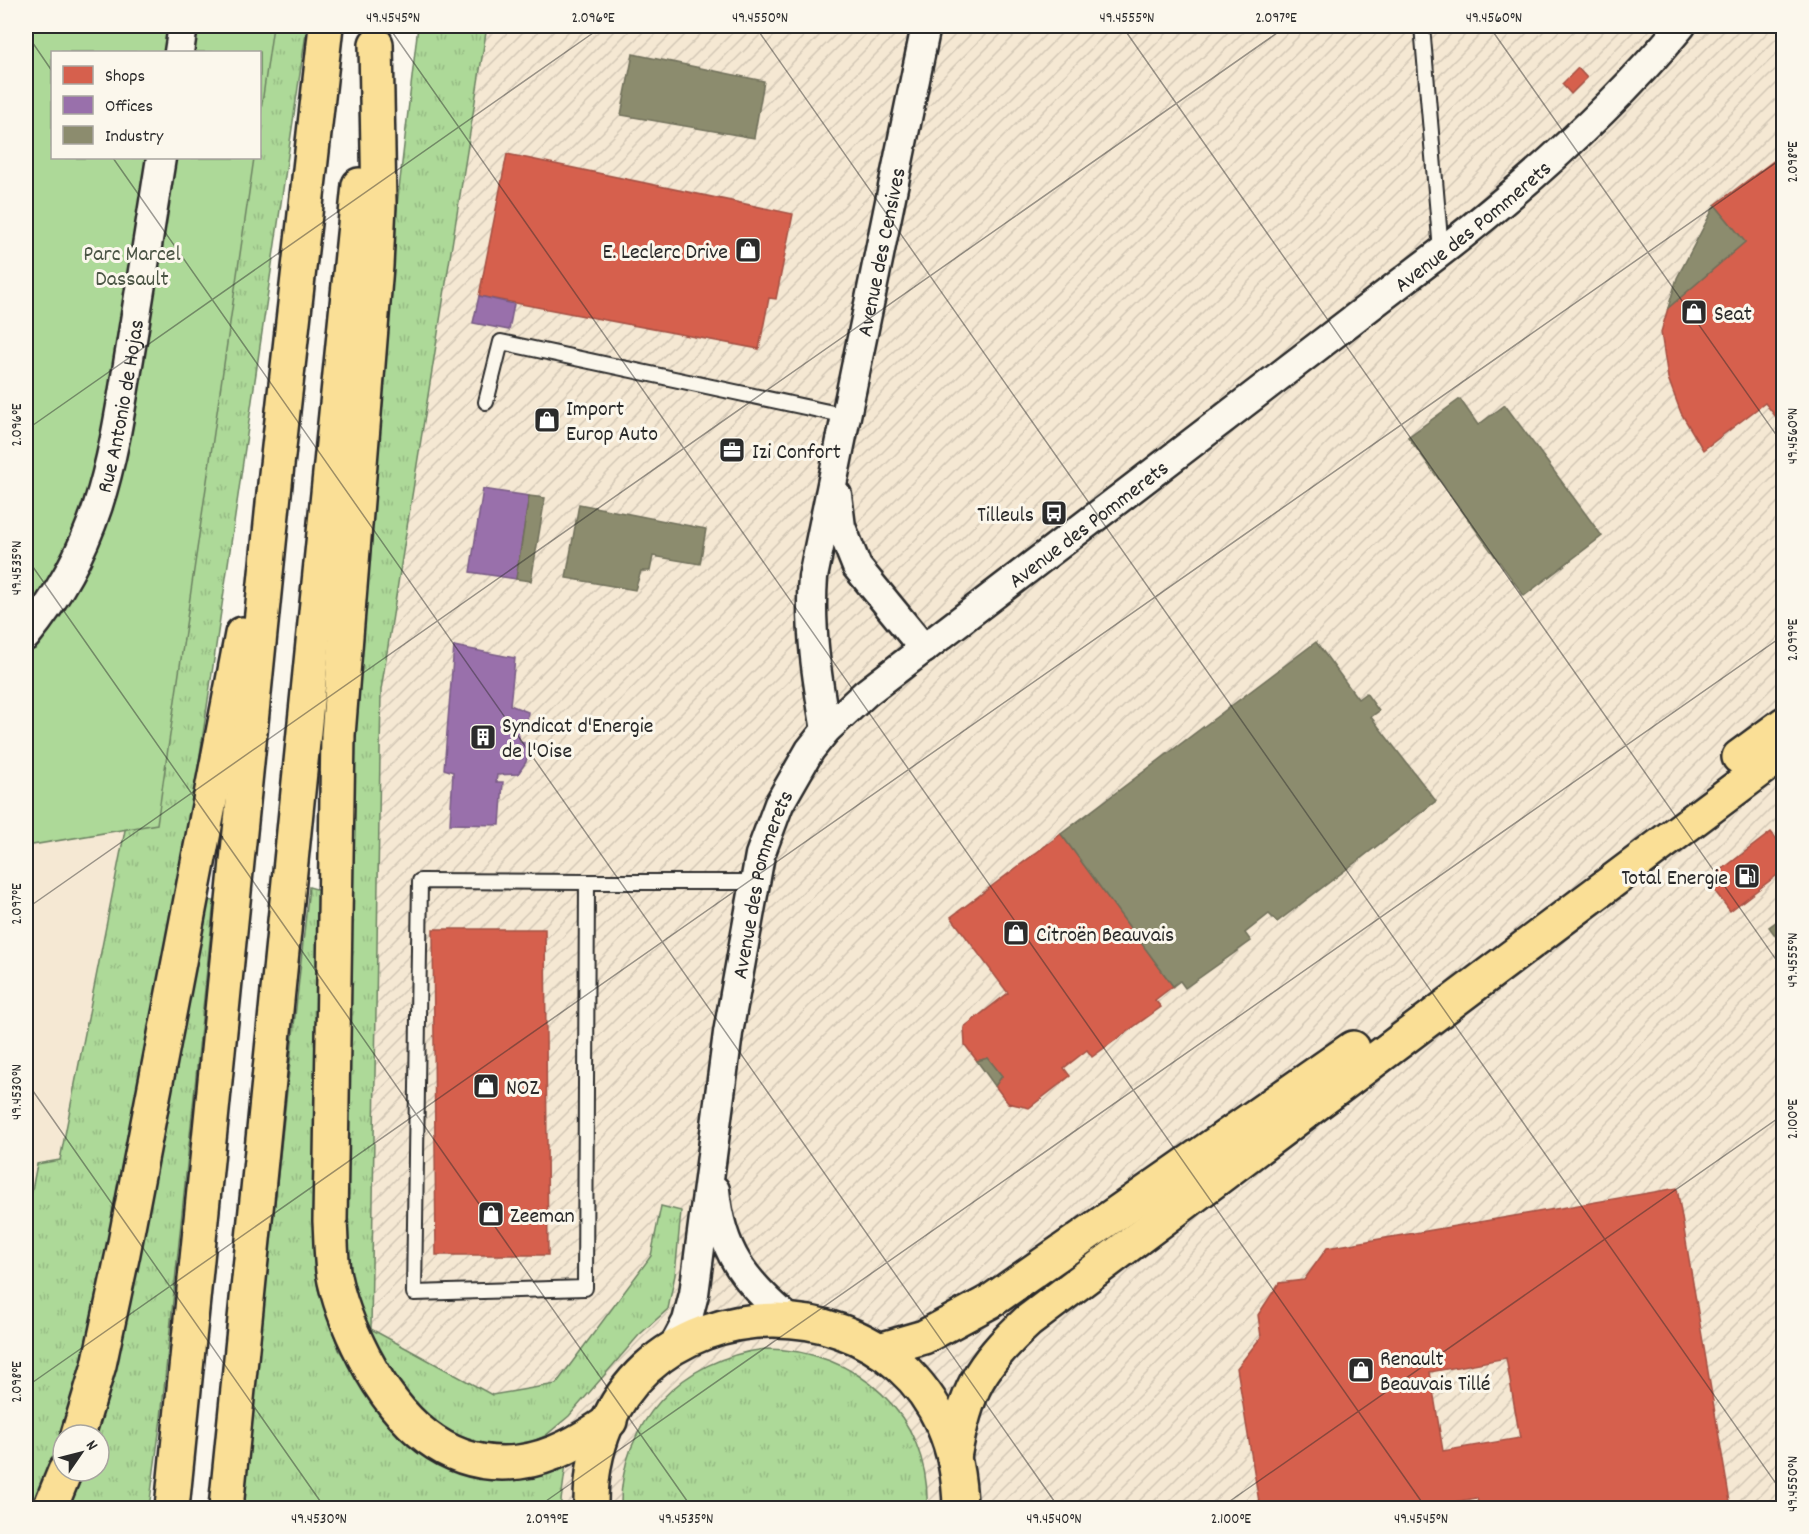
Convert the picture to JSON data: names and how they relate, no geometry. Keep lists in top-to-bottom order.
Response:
{
  "streets": {
    "street": ["Avenue des Pommerets", "Avenue des Censives", "Rue Antonio de Hojas"]
  },
  "crossings": [
    ["Avenue des Pommerets", "Avenue des Censives"]
  ],
  "parks": ["Parc Marcel Dassault"],
  "places": {
    "shop": [
      "E. Leclerc Drive",
      "Seat",
      "Import Europ Auto",
      "Citroën Beauvais",
      "NOZ",
      "Zeeman",
      "Renault Beauvais Tillé"
    ],
    "office": ["Izi Confort"],
    "bus stop": ["Tilleuls"],
    "building": ["Syndicat d'Energie de l'Oise"],
    "fuel station": ["Total Energie"]
  },
  "legend": ["Shops", "Offices", "Industry"],
  "north": "top right",
  "coordinates": [
    "49.4545°N",
    "2.096°E",
    "49.4550°N",
    "49.4555°N",
    "2.097°E",
    "49.4560°N",
    "2.098°E",
    "49.4535°N",
    "2.099°E",
    "49.4530°N",
    "2.100°E",
    "49.4540°N"
  ]
}
